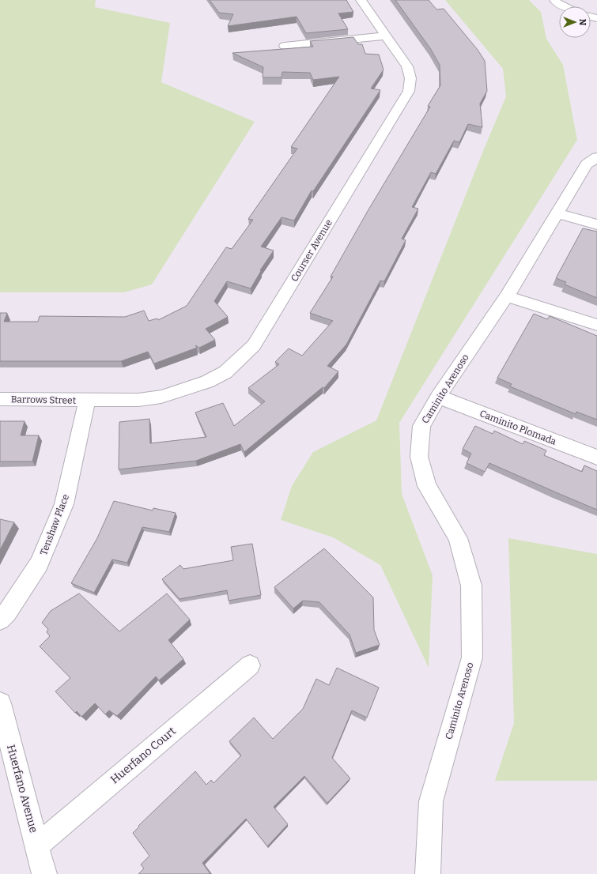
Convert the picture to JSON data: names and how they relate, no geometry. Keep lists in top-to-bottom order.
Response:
{
  "streets": {
    "street": [
      "Courser Avenue",
      "Caminito Arenoso",
      "Barrows Street",
      "Caminito Plomada",
      "Tenshaw Place",
      "Huerfano Court",
      "Huerfano Avenue"
    ]
  },
  "crossings": [
    ["Courser Avenue", "Barrows Street"],
    ["Courser Avenue", "Tenshaw Place"],
    ["Caminito Arenoso", "Caminito Plomada"],
    ["Barrows Street", "Tenshaw Place"],
    ["Huerfano Court", "Huerfano Avenue"]
  ],
  "north": "right"
}
